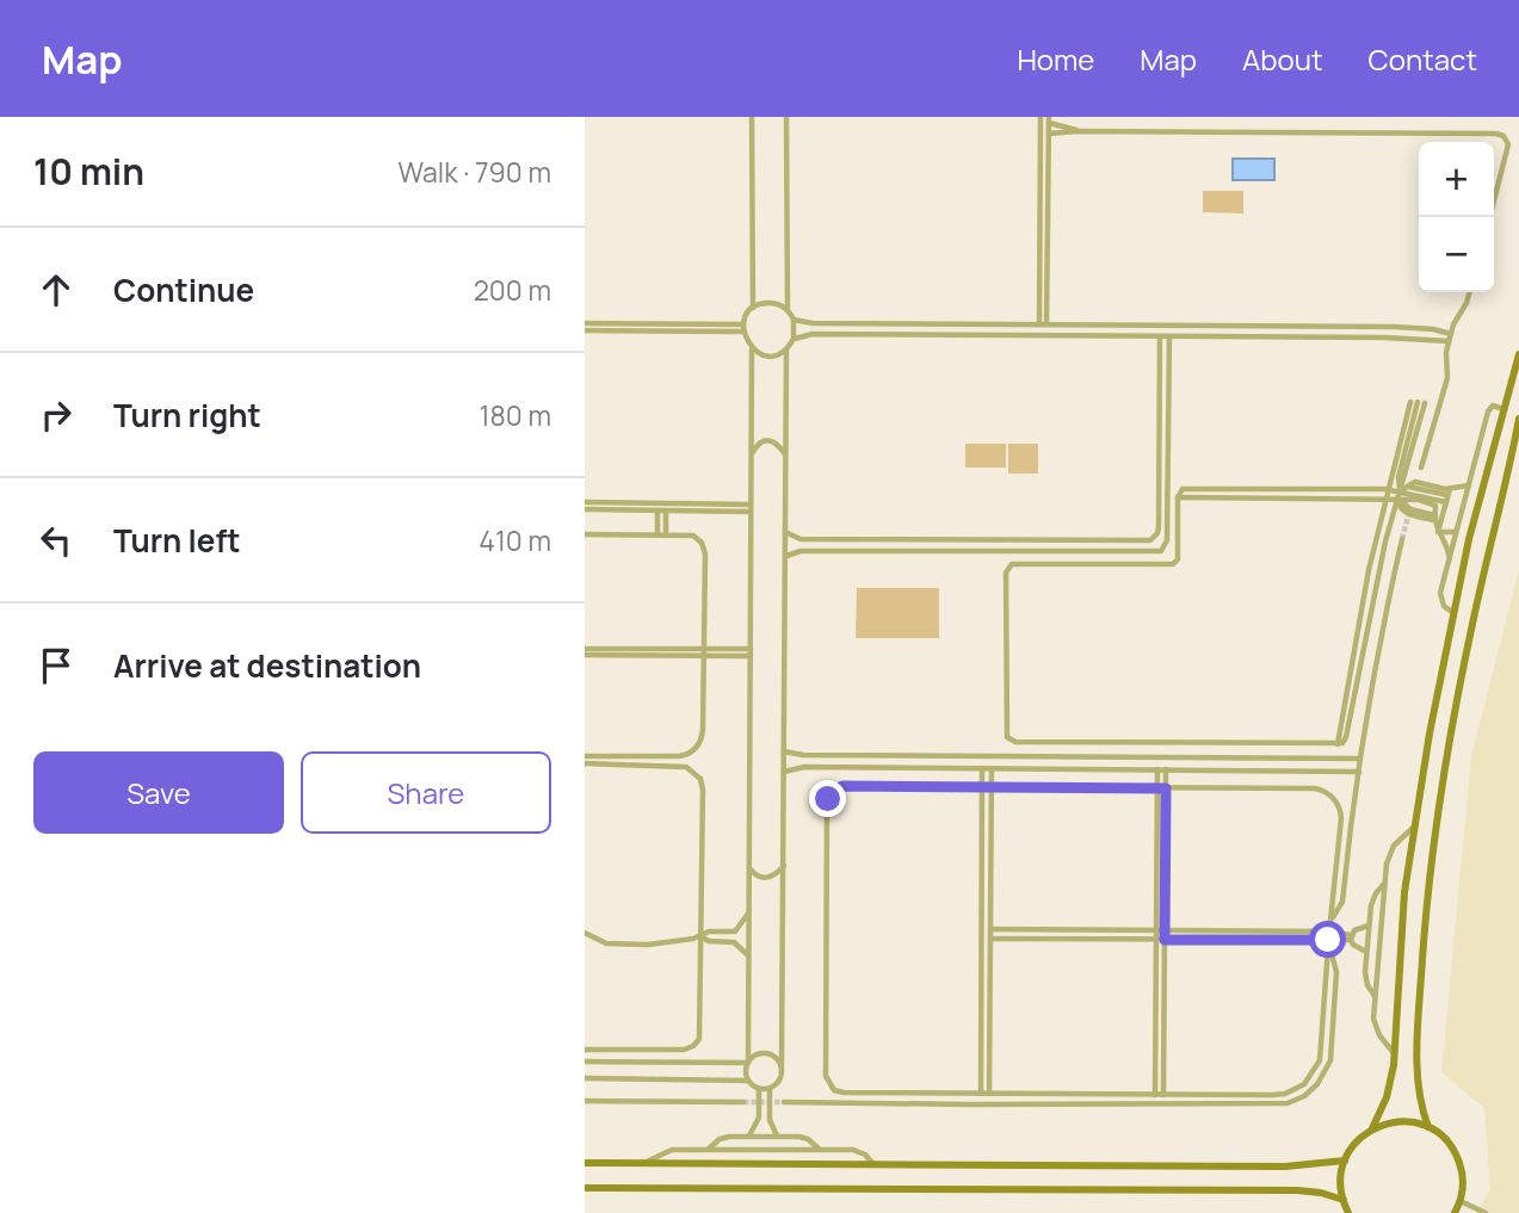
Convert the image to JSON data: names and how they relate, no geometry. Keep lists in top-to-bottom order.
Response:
{
  "page": {
    "header": "Map",
    "nav": [
      "Home",
      "Map",
      "About",
      "Contact"
    ],
    "heading": ["10 min", "Walk · 790 m"],
    "map_buttons": ["+", "−"],
    "list": [
      ["Continue", "200 m"],
      ["Turn right", "180 m"],
      ["Turn left", "410 m"],
      "Arrive at destination"
    ],
    "buttons": ["Save", "Share"]
  }
}
